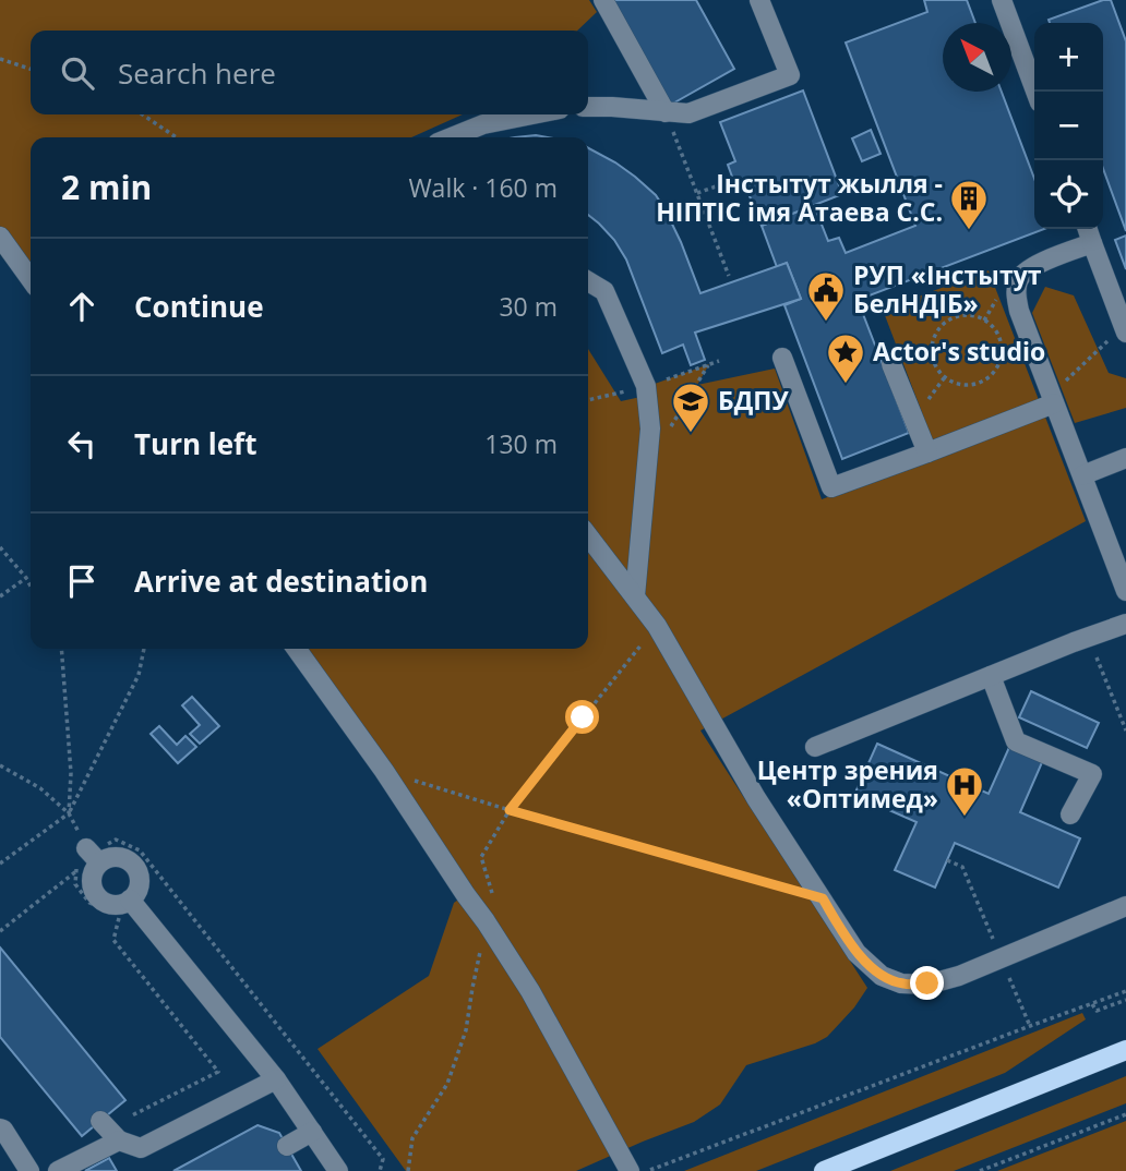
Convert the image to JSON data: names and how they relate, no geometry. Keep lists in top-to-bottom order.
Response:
{
  "places": {
    "building": ["Інстытут жылля - НІПТІС імя Атаева С.С."],
    "public building": ["РУП «Інстытут БелНДІБ»"],
    "place": ["Actor's studio"],
    "school or university": ["БДПУ"],
    "hospital": ["Центр зрения «Оптимед»"]
  },
  "north": "top left",
  "page": {
    "map_buttons": ["+", "−"],
    "search": "Search here",
    "heading": ["2 min", "Walk · 160 m"],
    "list": [
      ["Continue", "30 m"],
      ["Turn left", "130 m"],
      "Arrive at destination"
    ]
  }
}
